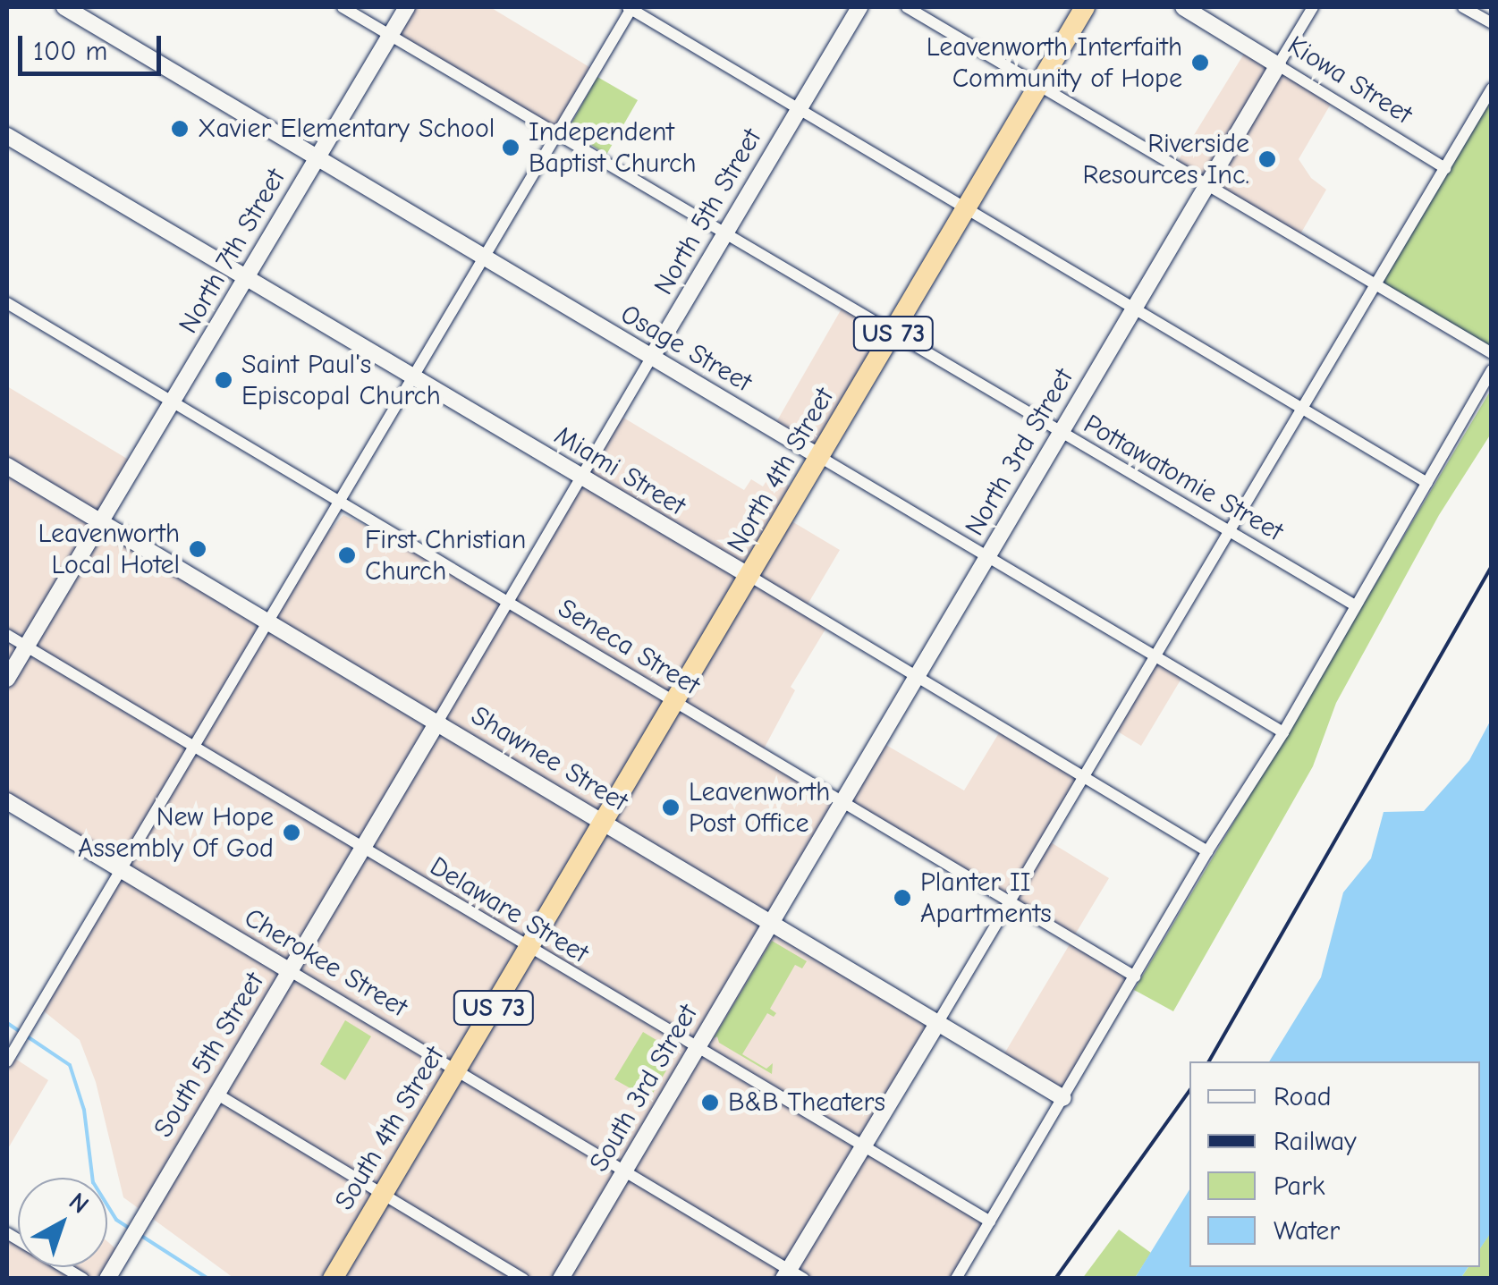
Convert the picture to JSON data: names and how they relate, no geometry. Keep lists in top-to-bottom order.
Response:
{
  "streets": {
    "highway": ["US 73", "North 4th Street", "South 4th Street"],
    "street": [
      "Kiowa Street",
      "North 5th Street",
      "North 7th Street",
      "Osage Street",
      "North 3rd Street",
      "Miami Street",
      "Pottawatomie Street",
      "Seneca Street",
      "Shawnee Street",
      "Delaware Street",
      "Cherokee Street",
      "South 5th Street",
      "South 3rd Street"
    ]
  },
  "crossings": [
    ["Kiowa Street", "North 3rd Street"],
    ["North 5th Street", "Osage Street"],
    ["North 5th Street", "Miami Street"],
    ["North 5th Street", "Pottawatomie Street"],
    ["North 5th Street", "Seneca Street"],
    ["North 5th Street", "Shawnee Street"],
    ["North 5th Street", "South 5th Street"],
    ["North 7th Street", "Osage Street"],
    ["North 7th Street", "Miami Street"],
    ["North 7th Street", "Pottawatomie Street"],
    ["North 7th Street", "Seneca Street"],
    ["North 7th Street", "Shawnee Street"],
    ["North 7th Street", "Delaware Street"],
    ["Osage Street", "North 3rd Street"],
    ["Osage Street", "North 4th Street"],
    ["North 3rd Street", "Miami Street"],
    ["North 3rd Street", "Pottawatomie Street"],
    ["North 3rd Street", "Seneca Street"],
    ["North 3rd Street", "Shawnee Street"],
    ["North 3rd Street", "South 3rd Street"],
    ["North 4th Street", "Miami Street"],
    ["North 4th Street", "Pottawatomie Street"],
    ["North 4th Street", "Seneca Street"],
    ["North 4th Street", "Shawnee Street"],
    ["North 4th Street", "South 4th Street"],
    ["Shawnee Street", "South 5th Street"],
    ["Shawnee Street", "South 3rd Street"],
    ["Shawnee Street", "South 4th Street"],
    ["Delaware Street", "South 5th Street"],
    ["Delaware Street", "South 3rd Street"],
    ["Delaware Street", "South 4th Street"],
    ["Cherokee Street", "South 5th Street"],
    ["Cherokee Street", "South 3rd Street"],
    ["Cherokee Street", "South 4th Street"]
  ],
  "places": [
    "Leavenworth Interfaith Community of Hope",
    "Xavier Elementary School",
    "Independent Baptist Church",
    "Riverside Resources Inc.",
    "Saint Paul's Episcopal Church",
    "Leavenworth Local Hotel",
    "First Christian Church",
    "Leavenworth Post Office",
    "New Hope Assembly Of God",
    "Planter II Apartments",
    "B&B Theaters"
  ],
  "legend": [
    "Road",
    "Railway",
    "Park",
    "Water"
  ],
  "scale_bar": "100 m",
  "north": "top right"
}
